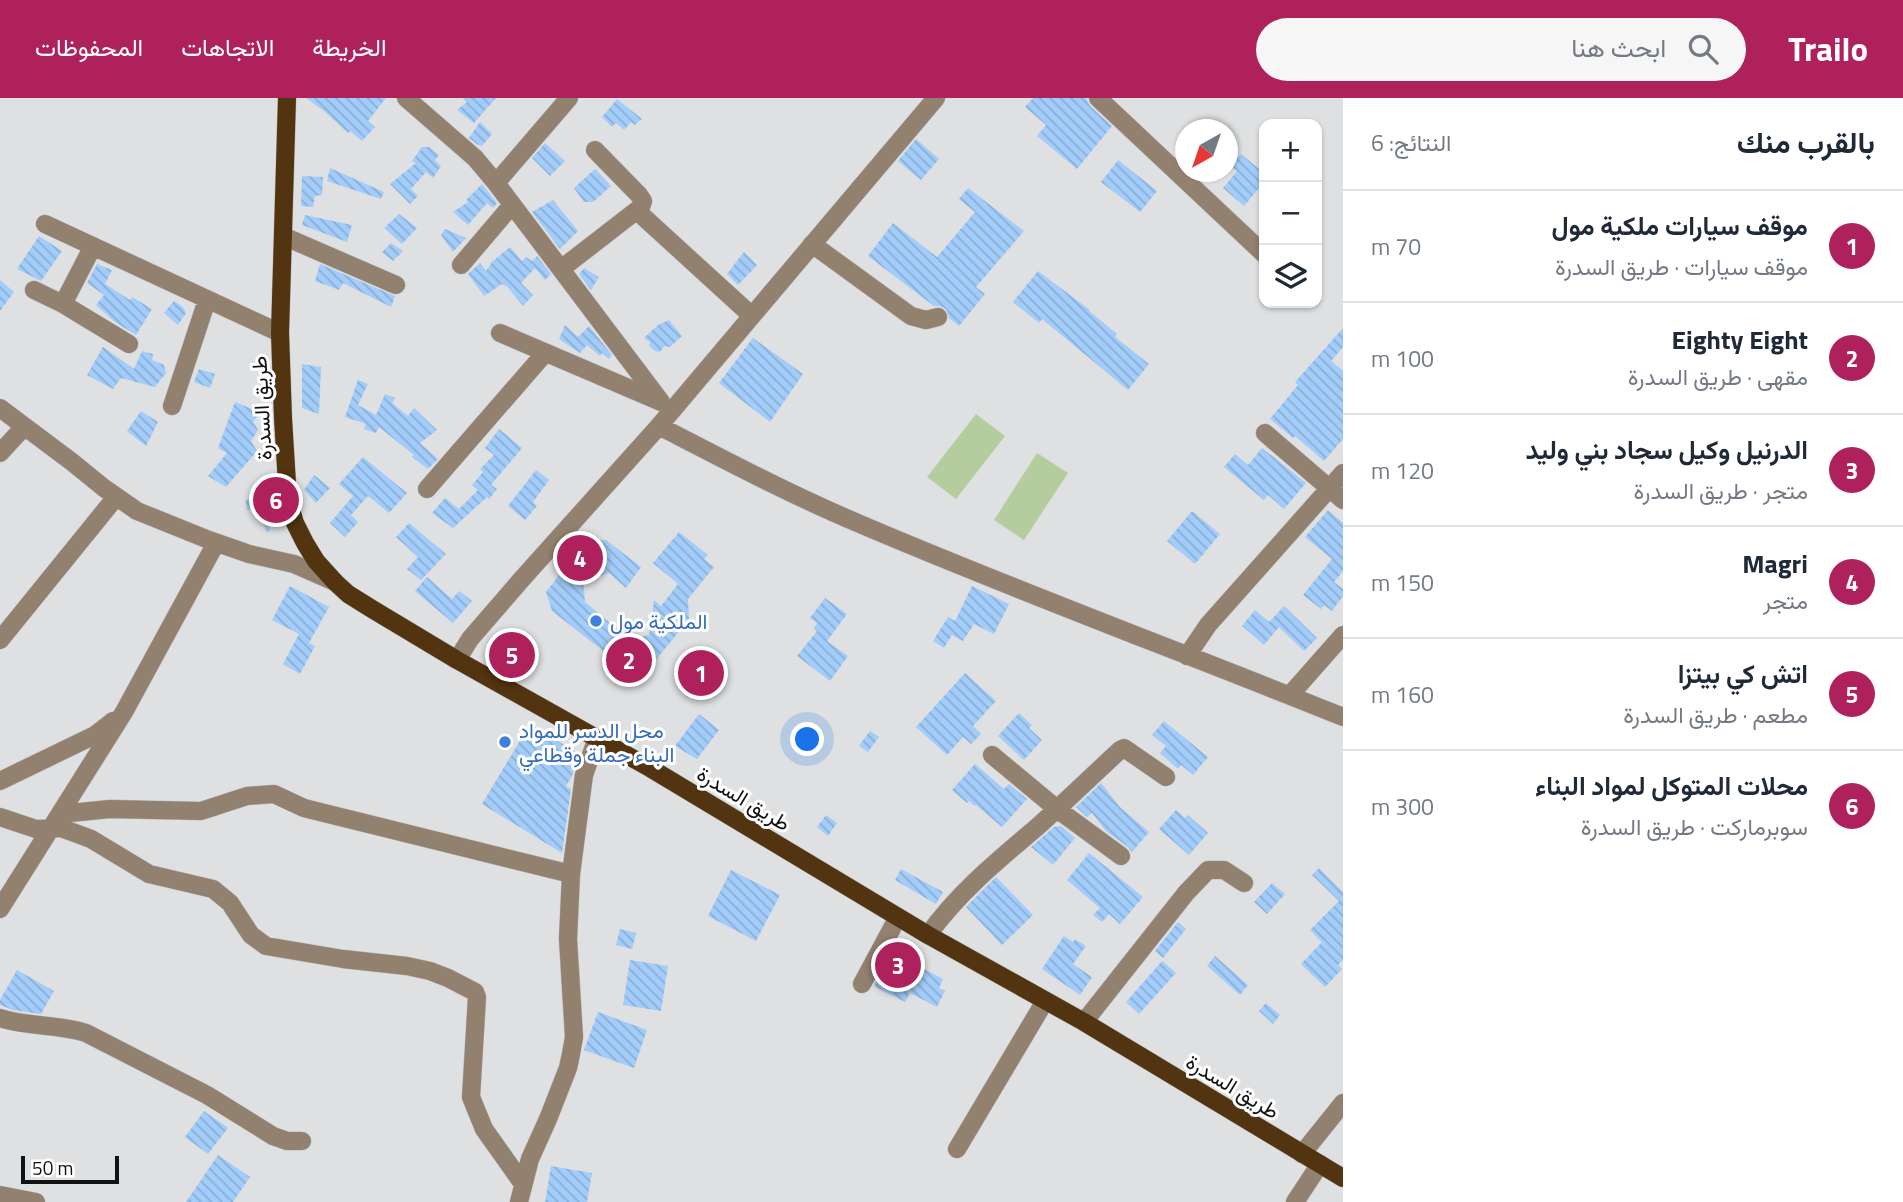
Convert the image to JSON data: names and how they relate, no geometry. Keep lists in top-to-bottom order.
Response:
{
  "streets": {
    "main road": ["طريق السدرة"]
  },
  "places": ["الملكية مول", "محل الدسر للمواد البناء جملة وقطاعي"],
  "scale_bar": "50 m",
  "north": "bottom left",
  "page": {
    "header": "Trailo",
    "search": "ابحث هنا",
    "nav": ["الخريطة", "الاتجاهات", "المحفوظات"],
    "heading": ["بالقرب منك", "النتائج: 6"],
    "map_buttons": ["+", "−"],
    "list": [
      {
        "mark": "1",
        "name": "موقف سيارات ملكية مول",
        "note": "موقف سيارات · طريق السدرة",
        "value": "70 m"
      },
      {
        "mark": "2",
        "name": "Eighty Eight",
        "note": "مقهى · طريق السدرة",
        "value": "100 m"
      },
      {
        "mark": "3",
        "name": "الدرنيل وكيل سجاد بني وليد",
        "note": "متجر · طريق السدرة",
        "value": "120 m"
      },
      {
        "mark": "4",
        "name": "Magri",
        "note": "متجر",
        "value": "150 m"
      },
      {
        "mark": "5",
        "name": "اتش كي بيتزا",
        "note": "مطعم · طريق السدرة",
        "value": "160 m"
      },
      {
        "mark": "6",
        "name": "محلات المتوكل لمواد البناء",
        "note": "سوبرماركت · طريق السدرة",
        "value": "300 m"
      }
    ],
    "pins": [
      "6",
      "4",
      "5",
      "2",
      "1",
      "3"
    ],
    "scale": "50 m"
  }
}
